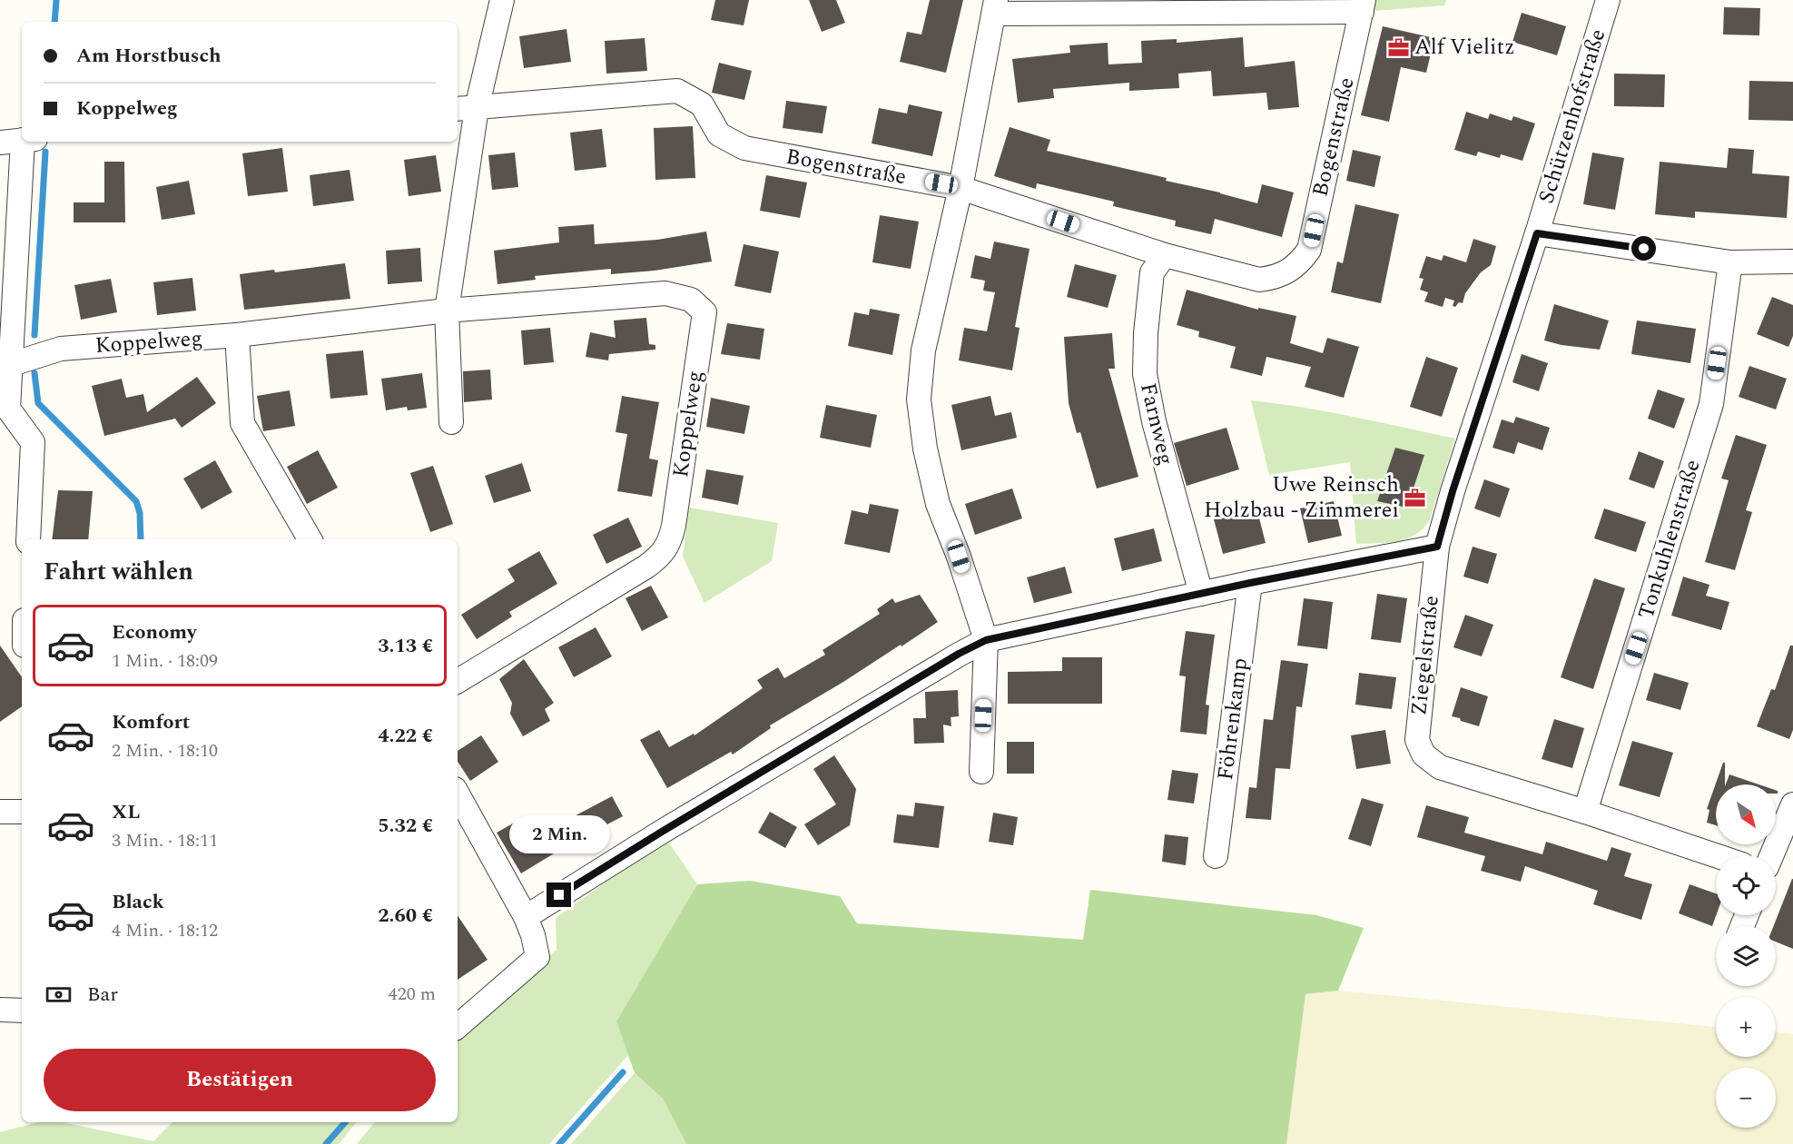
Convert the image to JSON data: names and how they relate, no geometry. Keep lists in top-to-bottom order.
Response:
{
  "streets": {
    "street": [
      "Schützenhofstraße",
      "Bogenstraße",
      "Koppelweg",
      "Farnweg",
      "Tonkuhlenstraße",
      "Ziegelstraße",
      "Föhrenkamp"
    ]
  },
  "crossings": [
    ["Schützenhofstraße", "Ziegelstraße"],
    ["Bogenstraße", "Farnweg"],
    ["Tonkuhlenstraße", "Ziegelstraße"]
  ],
  "places": {
    "office": ["Alf Vielitz", "Uwe Reinsch Holzbau - Zimmerei"]
  },
  "north": "bottom right",
  "page": {
    "banner": ["Am Horstbusch", "Koppelweg"],
    "heading": "Fahrt wählen",
    "list": [
      {
        "name": "Economy",
        "note": "1 Min. · 18:09",
        "value": "3.13 €"
      },
      {
        "name": "Komfort",
        "note": "2 Min. · 18:10",
        "value": "4.22 €"
      },
      {
        "name": "XL",
        "note": "3 Min. · 18:11",
        "value": "5.32 €"
      },
      {
        "name": "Black",
        "note": "4 Min. · 18:12",
        "value": "2.60 €"
      }
    ],
    "map_buttons": ["+", "−"],
    "bubble": "2 Min.",
    "pay": ["Bar", "420 m"],
    "buttons": "Bestätigen"
  }
}
